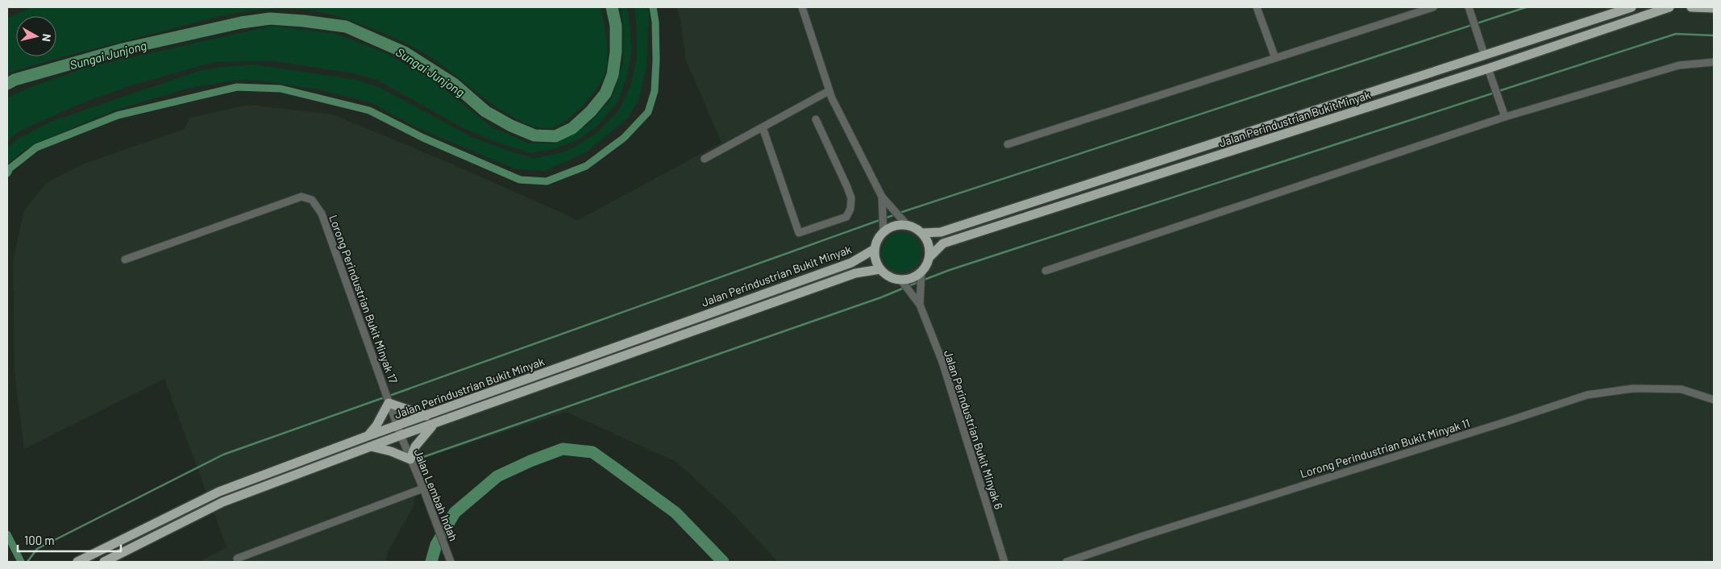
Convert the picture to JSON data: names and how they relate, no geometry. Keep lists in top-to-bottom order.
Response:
{
  "streets": {
    "main road": ["Jalan Perindustrian Bukit Minyak"],
    "street": [
      "Lorong Perindustrian Bukit Minyak 17",
      "Jalan Perindustrian Bukit Minyak 6",
      "Lorong Perindustrian Bukit Minyak 11",
      "Jalan Lembah Indah"
    ]
  },
  "crossings": [
    ["Jalan Perindustrian Bukit Minyak", "Lorong Perindustrian Bukit Minyak 17"],
    ["Jalan Perindustrian Bukit Minyak", "Jalan Lembah Indah"],
    ["Lorong Perindustrian Bukit Minyak 17", "Jalan Lembah Indah"]
  ],
  "water": ["Sungai Junjong"],
  "scale_bar": "100 m",
  "north": "right"
}
